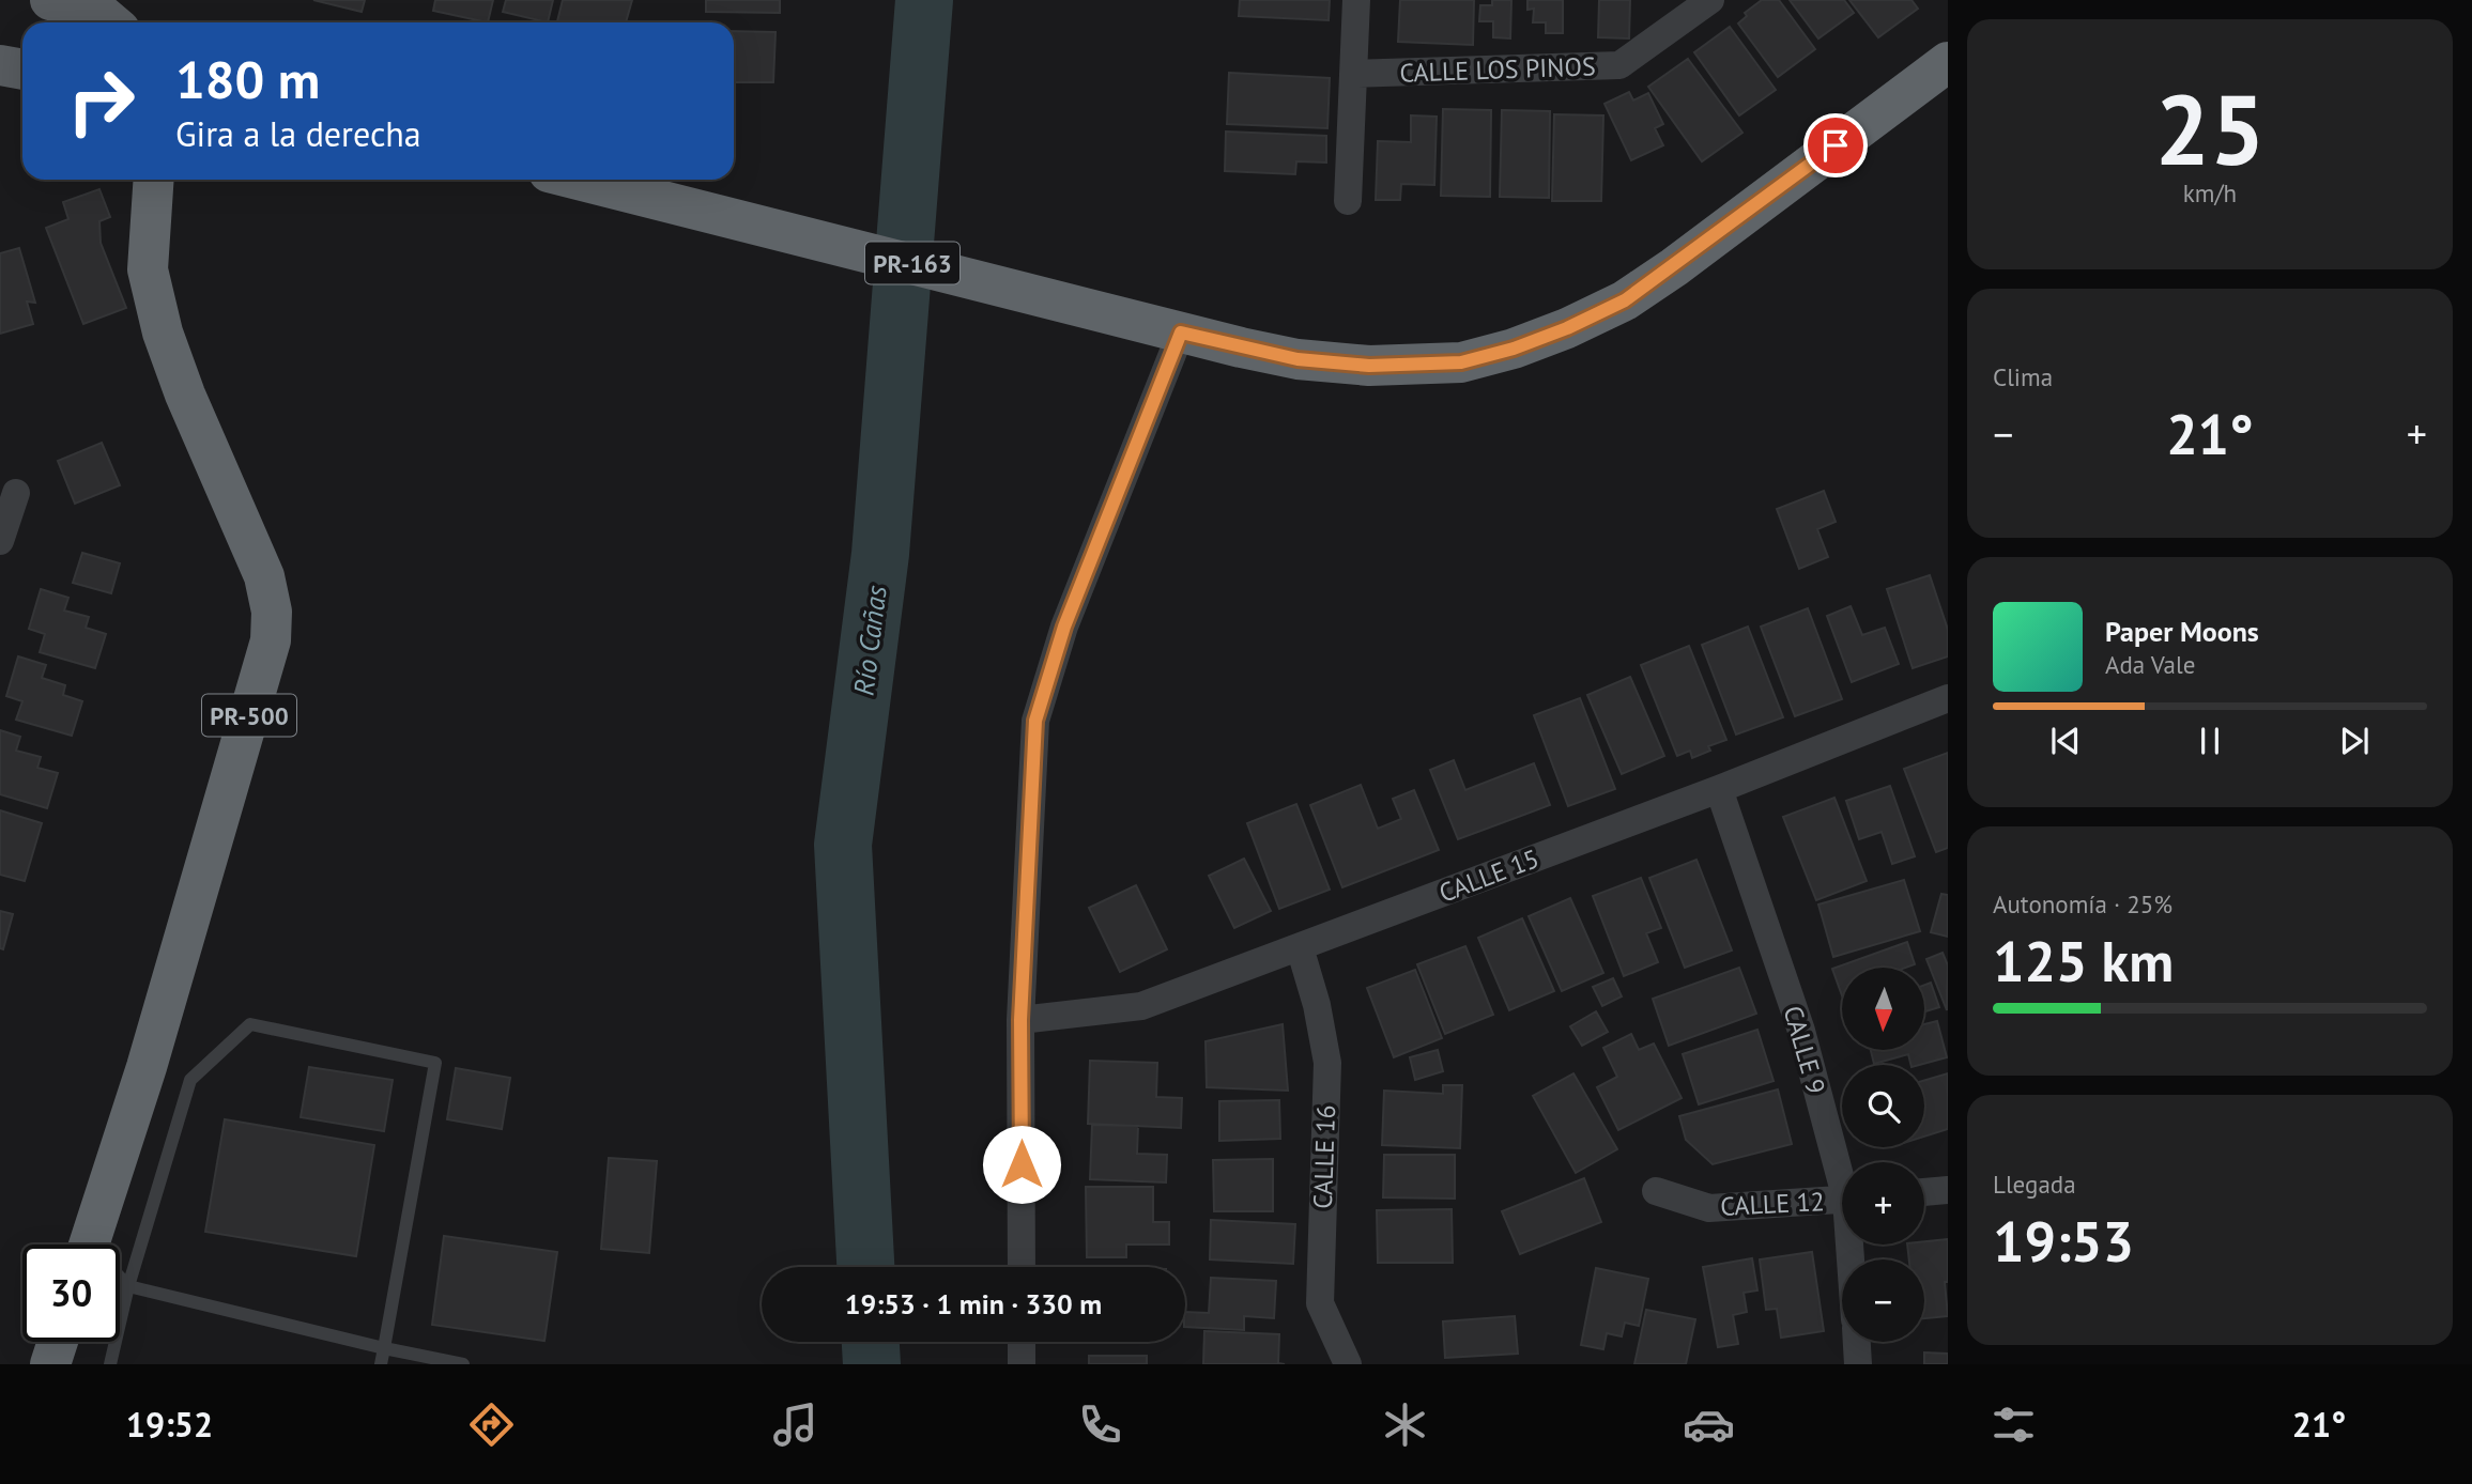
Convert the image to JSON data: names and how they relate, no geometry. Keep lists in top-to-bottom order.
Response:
{
  "streets": {
    "highway": ["PR-163", "PR-500"],
    "street": [
      "CALLE LOS PINOS",
      "CALLE 15",
      "CALLE 9",
      "CALLE 16",
      "CALLE 12"
    ]
  },
  "crossings": [
    ["CALLE 15", "CALLE 9"],
    ["CALLE 15", "CALLE 16"]
  ],
  "water": ["Río Cañas"],
  "north": "bottom",
  "page": {
    "tile": [
      ["25", "km/h"],
      "Clima",
      ["Autonomía · 25%", "125 km"],
      ["Llegada", "19:53"]
    ],
    "turn": ["180 m", "Gira a la derecha"],
    "heat": ["−", "21°", "+"],
    "song": ["Paper Moons", "Ada Vale"],
    "map_buttons": ["+", "−"],
    "limit": "30",
    "trip": "19:53 · 1 min · 330 m",
    "tabs": ["19:52", "21°"]
  }
}
